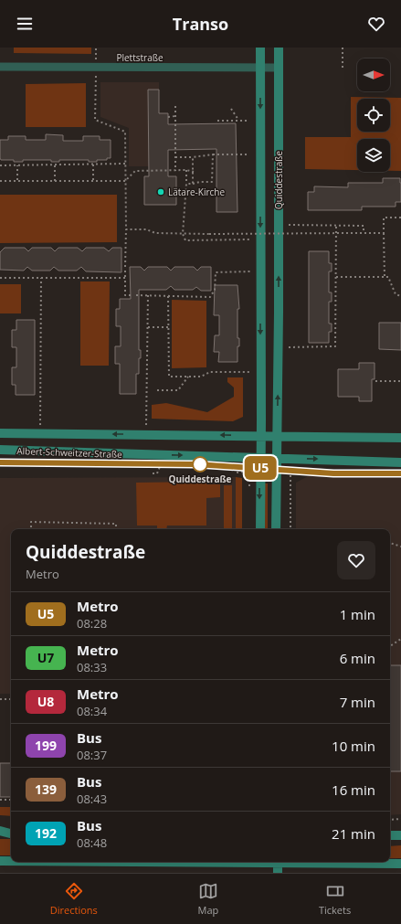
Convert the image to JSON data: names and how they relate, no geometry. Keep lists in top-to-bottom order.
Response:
{
  "streets": {
    "main road": ["Quiddestraße", "Albert-Schweitzer-Straße"],
    "street": ["Plettstraße"]
  },
  "crossings": [
    ["Plettstraße", "Quiddestraße"],
    ["Quiddestraße", "Albert-Schweitzer-Straße"]
  ],
  "places": ["Lätare-Kirche", "Quiddestraße"],
  "lines": ["metro line U5"],
  "north": "right",
  "page": {
    "header": "Transo",
    "on_map": "U5",
    "heading": ["Quiddestraße", "Metro"],
    "list": [
      {
        "mark": "U5",
        "name": "Metro",
        "note": "08:28",
        "value": "1 min"
      },
      {
        "mark": "U7",
        "name": "Metro",
        "note": "08:33",
        "value": "6 min"
      },
      {
        "mark": "U8",
        "name": "Metro",
        "note": "08:34",
        "value": "7 min"
      },
      {
        "mark": "199",
        "name": "Bus",
        "note": "08:37",
        "value": "10 min"
      },
      {
        "mark": "139",
        "name": "Bus",
        "note": "08:43",
        "value": "16 min"
      },
      {
        "mark": "192",
        "name": "Bus",
        "note": "08:48",
        "value": "21 min"
      }
    ],
    "tabs": ["Directions", "Map", "Tickets"]
  }
}
